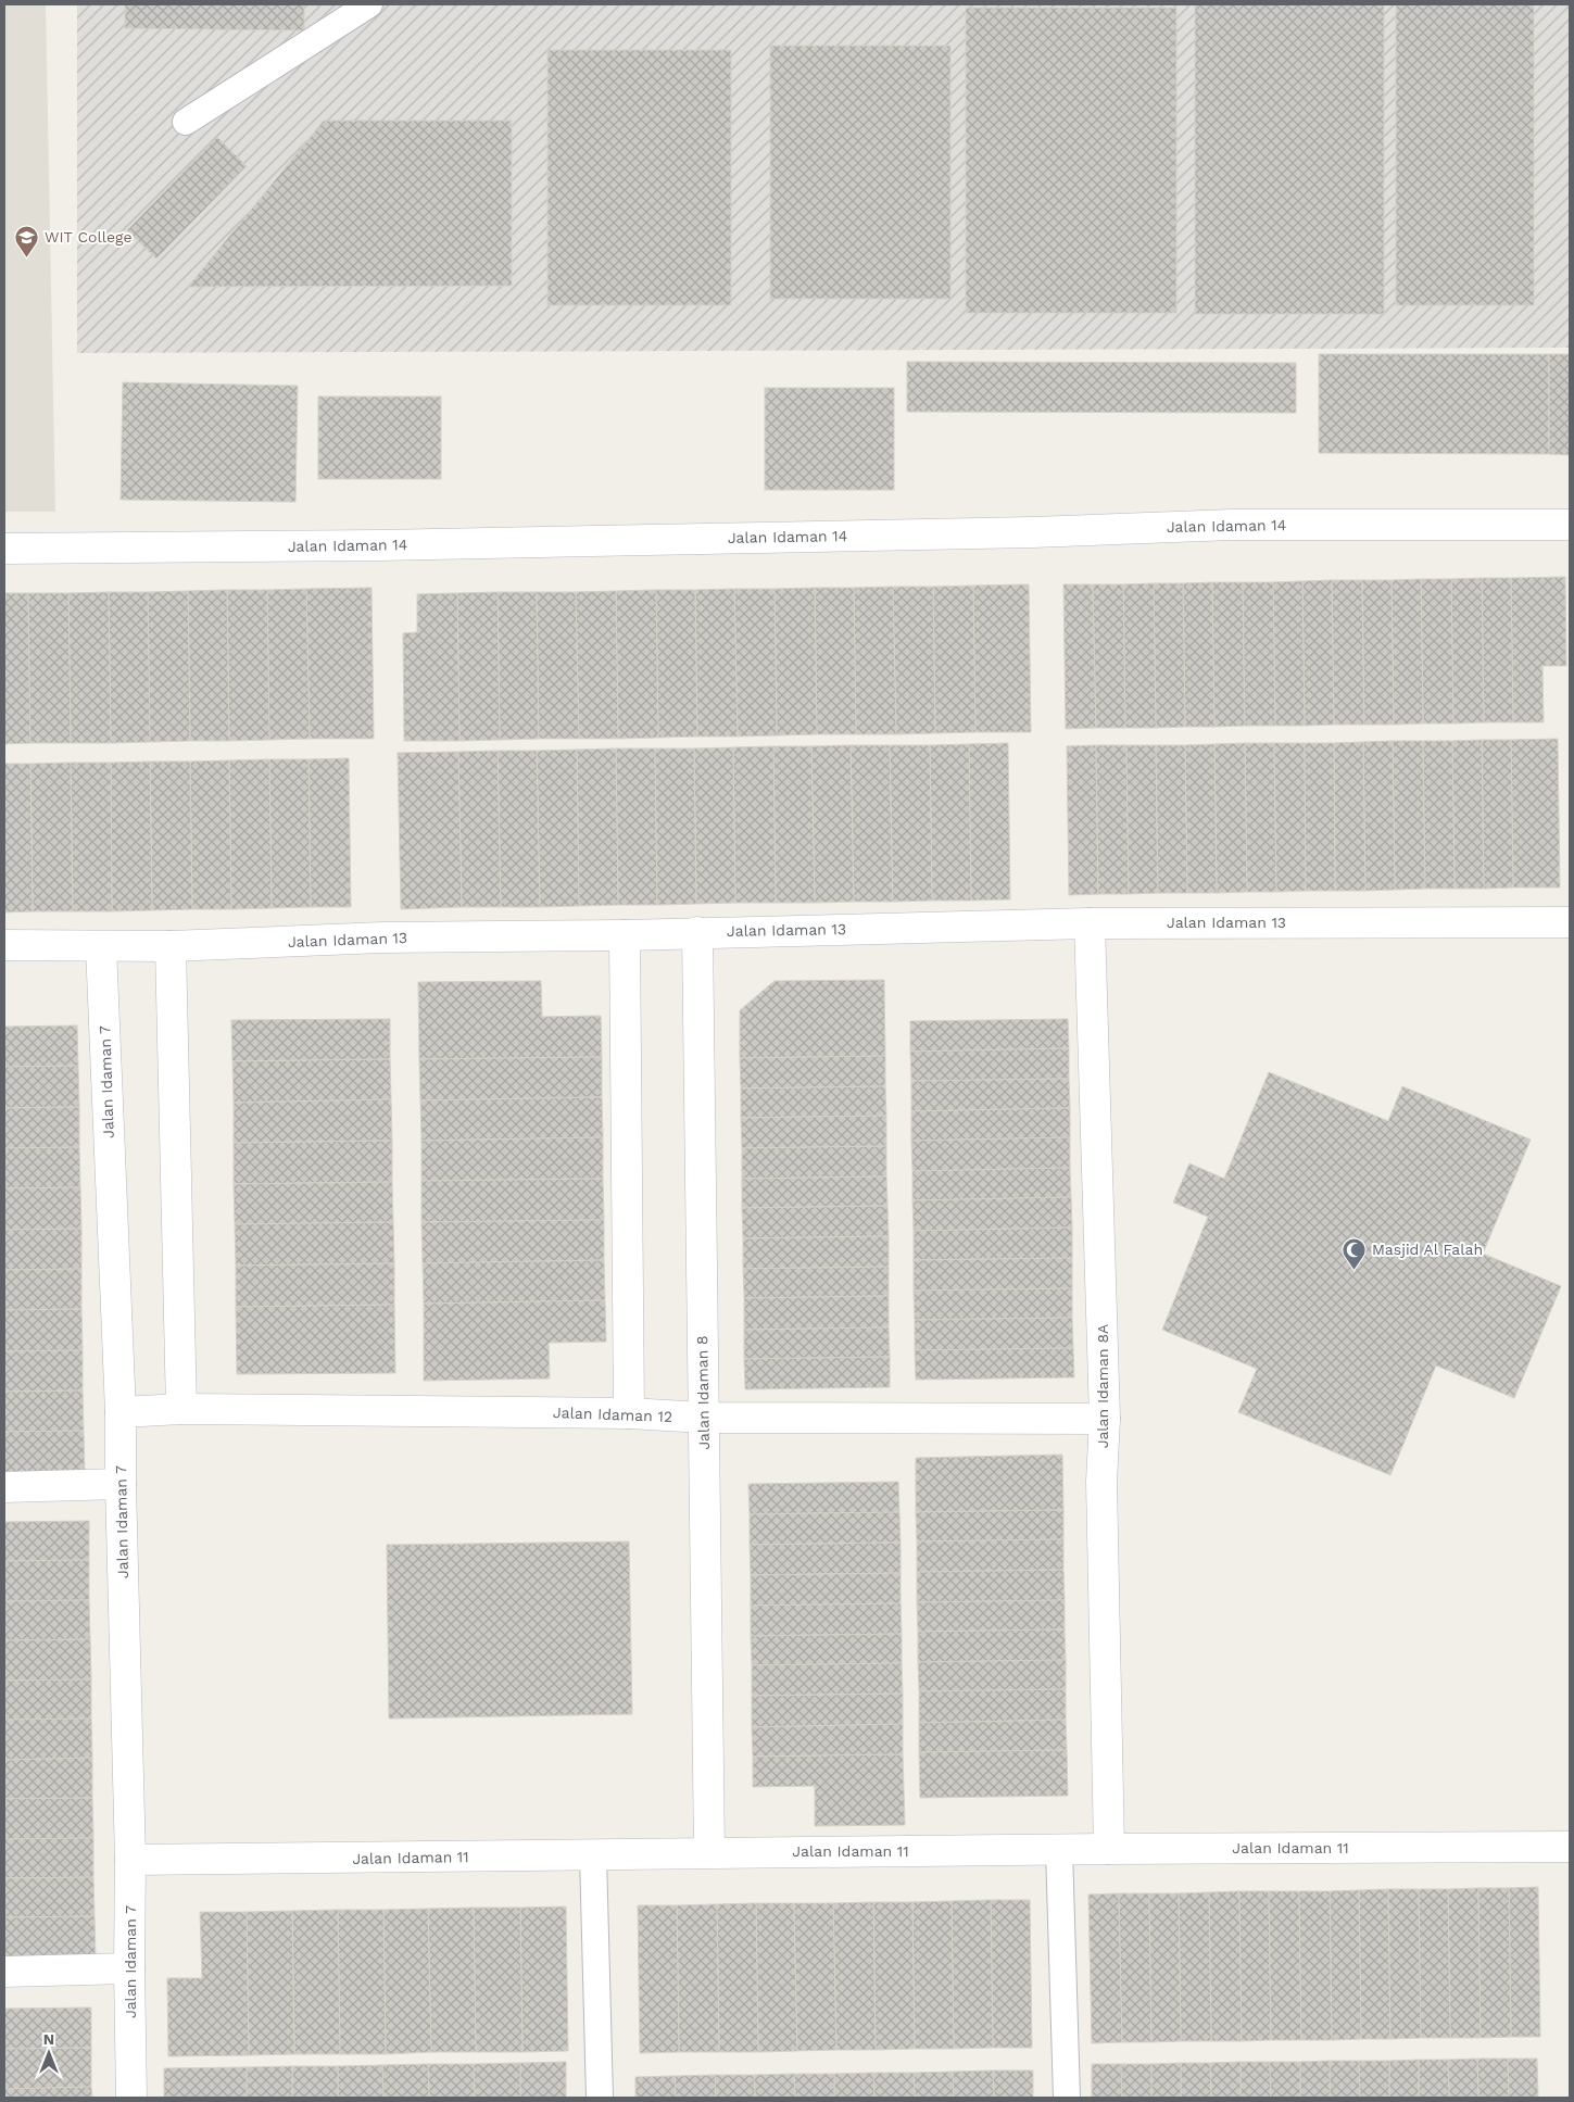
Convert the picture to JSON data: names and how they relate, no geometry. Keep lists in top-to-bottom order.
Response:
{
  "streets": {
    "street": [
      "Jalan Idaman 14",
      "Jalan Idaman 13",
      "Jalan Idaman 7",
      "Jalan Idaman 8A",
      "Jalan Idaman 8",
      "Jalan Idaman 12",
      "Jalan Idaman 11"
    ]
  },
  "crossings": [
    ["Jalan Idaman 13", "Jalan Idaman 7"],
    ["Jalan Idaman 13", "Jalan Idaman 8A"],
    ["Jalan Idaman 13", "Jalan Idaman 8"],
    ["Jalan Idaman 7", "Jalan Idaman 12"],
    ["Jalan Idaman 7", "Jalan Idaman 11"],
    ["Jalan Idaman 8A", "Jalan Idaman 12"],
    ["Jalan Idaman 8A", "Jalan Idaman 11"],
    ["Jalan Idaman 8", "Jalan Idaman 12"],
    ["Jalan Idaman 8", "Jalan Idaman 11"]
  ],
  "places": {
    "school or university": ["WIT College"],
    "mosque": ["Masjid Al Falah"]
  },
  "north": "top"
}
